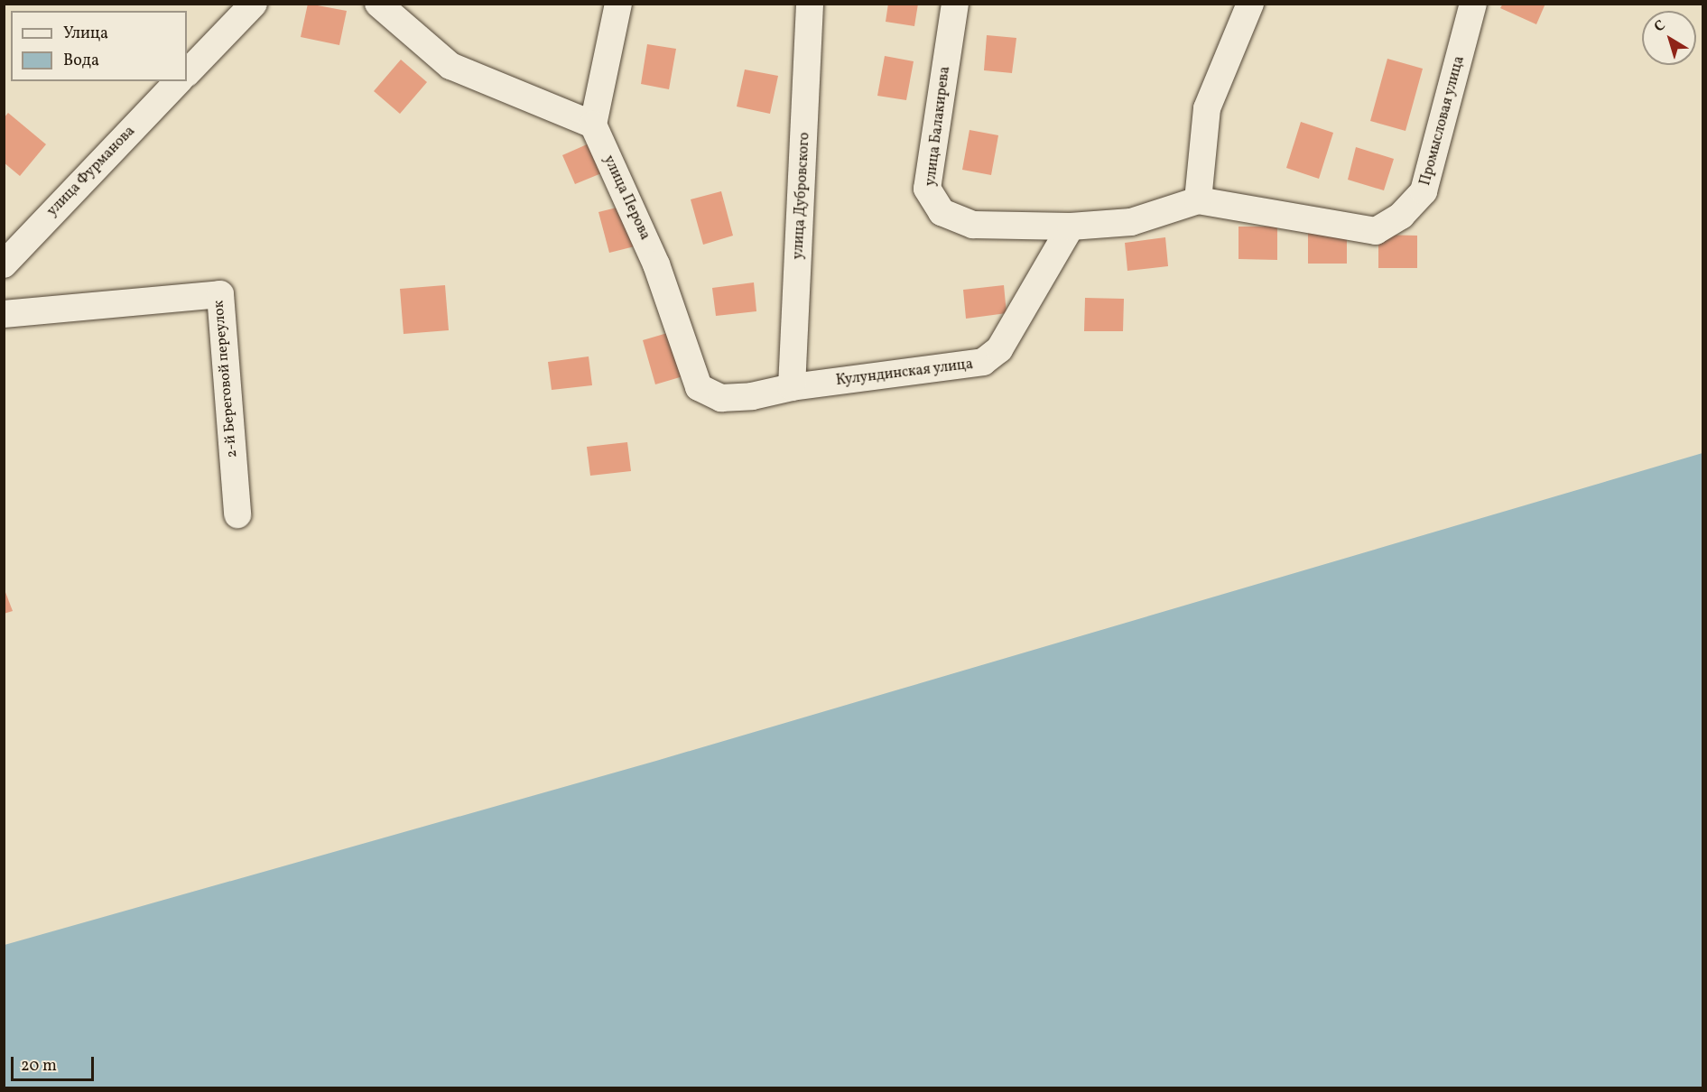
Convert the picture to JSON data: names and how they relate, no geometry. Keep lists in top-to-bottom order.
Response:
{
  "streets": {
    "street": [
      "Промысловая улица",
      "улица Балакирева",
      "улица Фурманова",
      "улица Дубровского",
      "улица Перова",
      "Кулундинская улица",
      "2-й Береговой переулок"
    ]
  },
  "crossings": [
    ["Промысловая улица", "улица Балакирева"],
    ["улица Балакирева", "Кулундинская улица"],
    ["улица Дубровского", "Кулундинская улица"],
    ["улица Перова", "Кулундинская улица"]
  ],
  "legend": ["Улица", "Вода"],
  "scale_bar": "20 m",
  "north": "top left"
}
